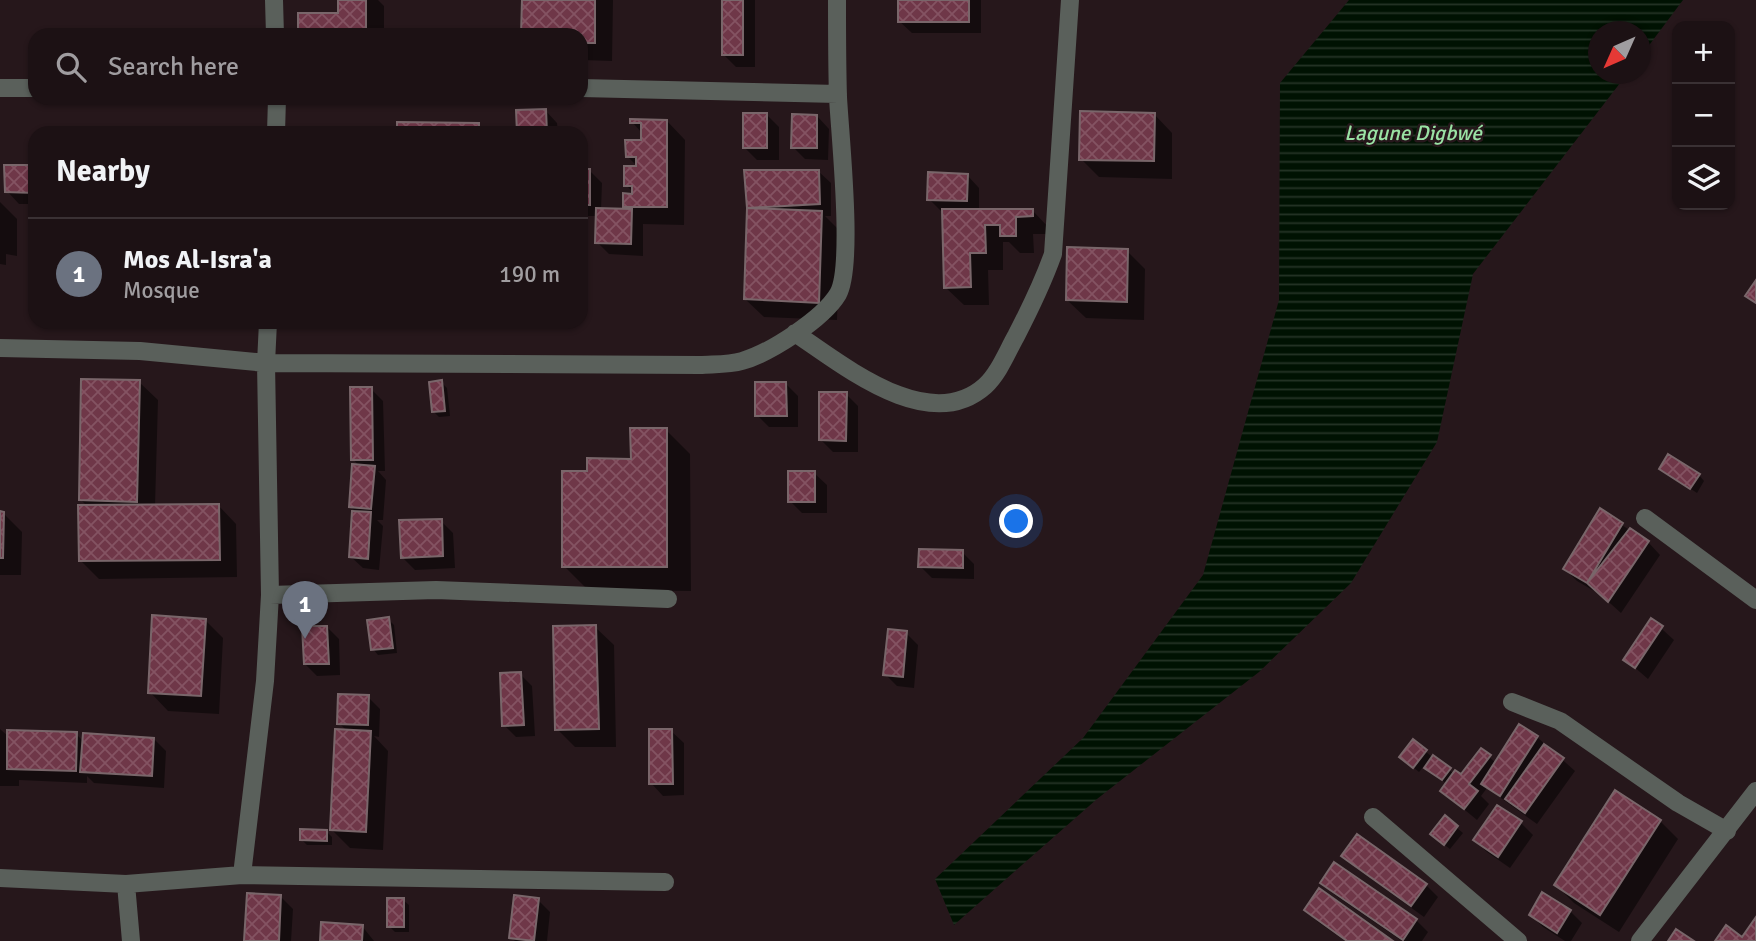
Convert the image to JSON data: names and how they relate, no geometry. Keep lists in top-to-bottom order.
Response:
{
  "water": ["Lagune Digbwé"],
  "north": "bottom left",
  "page": {
    "map_buttons": ["+", "−"],
    "search": "Search here",
    "heading": "Nearby",
    "list": [
      {
        "mark": "1",
        "name": "Mos Al-Isra'a",
        "note": "Mosque",
        "value": "190 m"
      }
    ],
    "pins": "1"
  }
}
